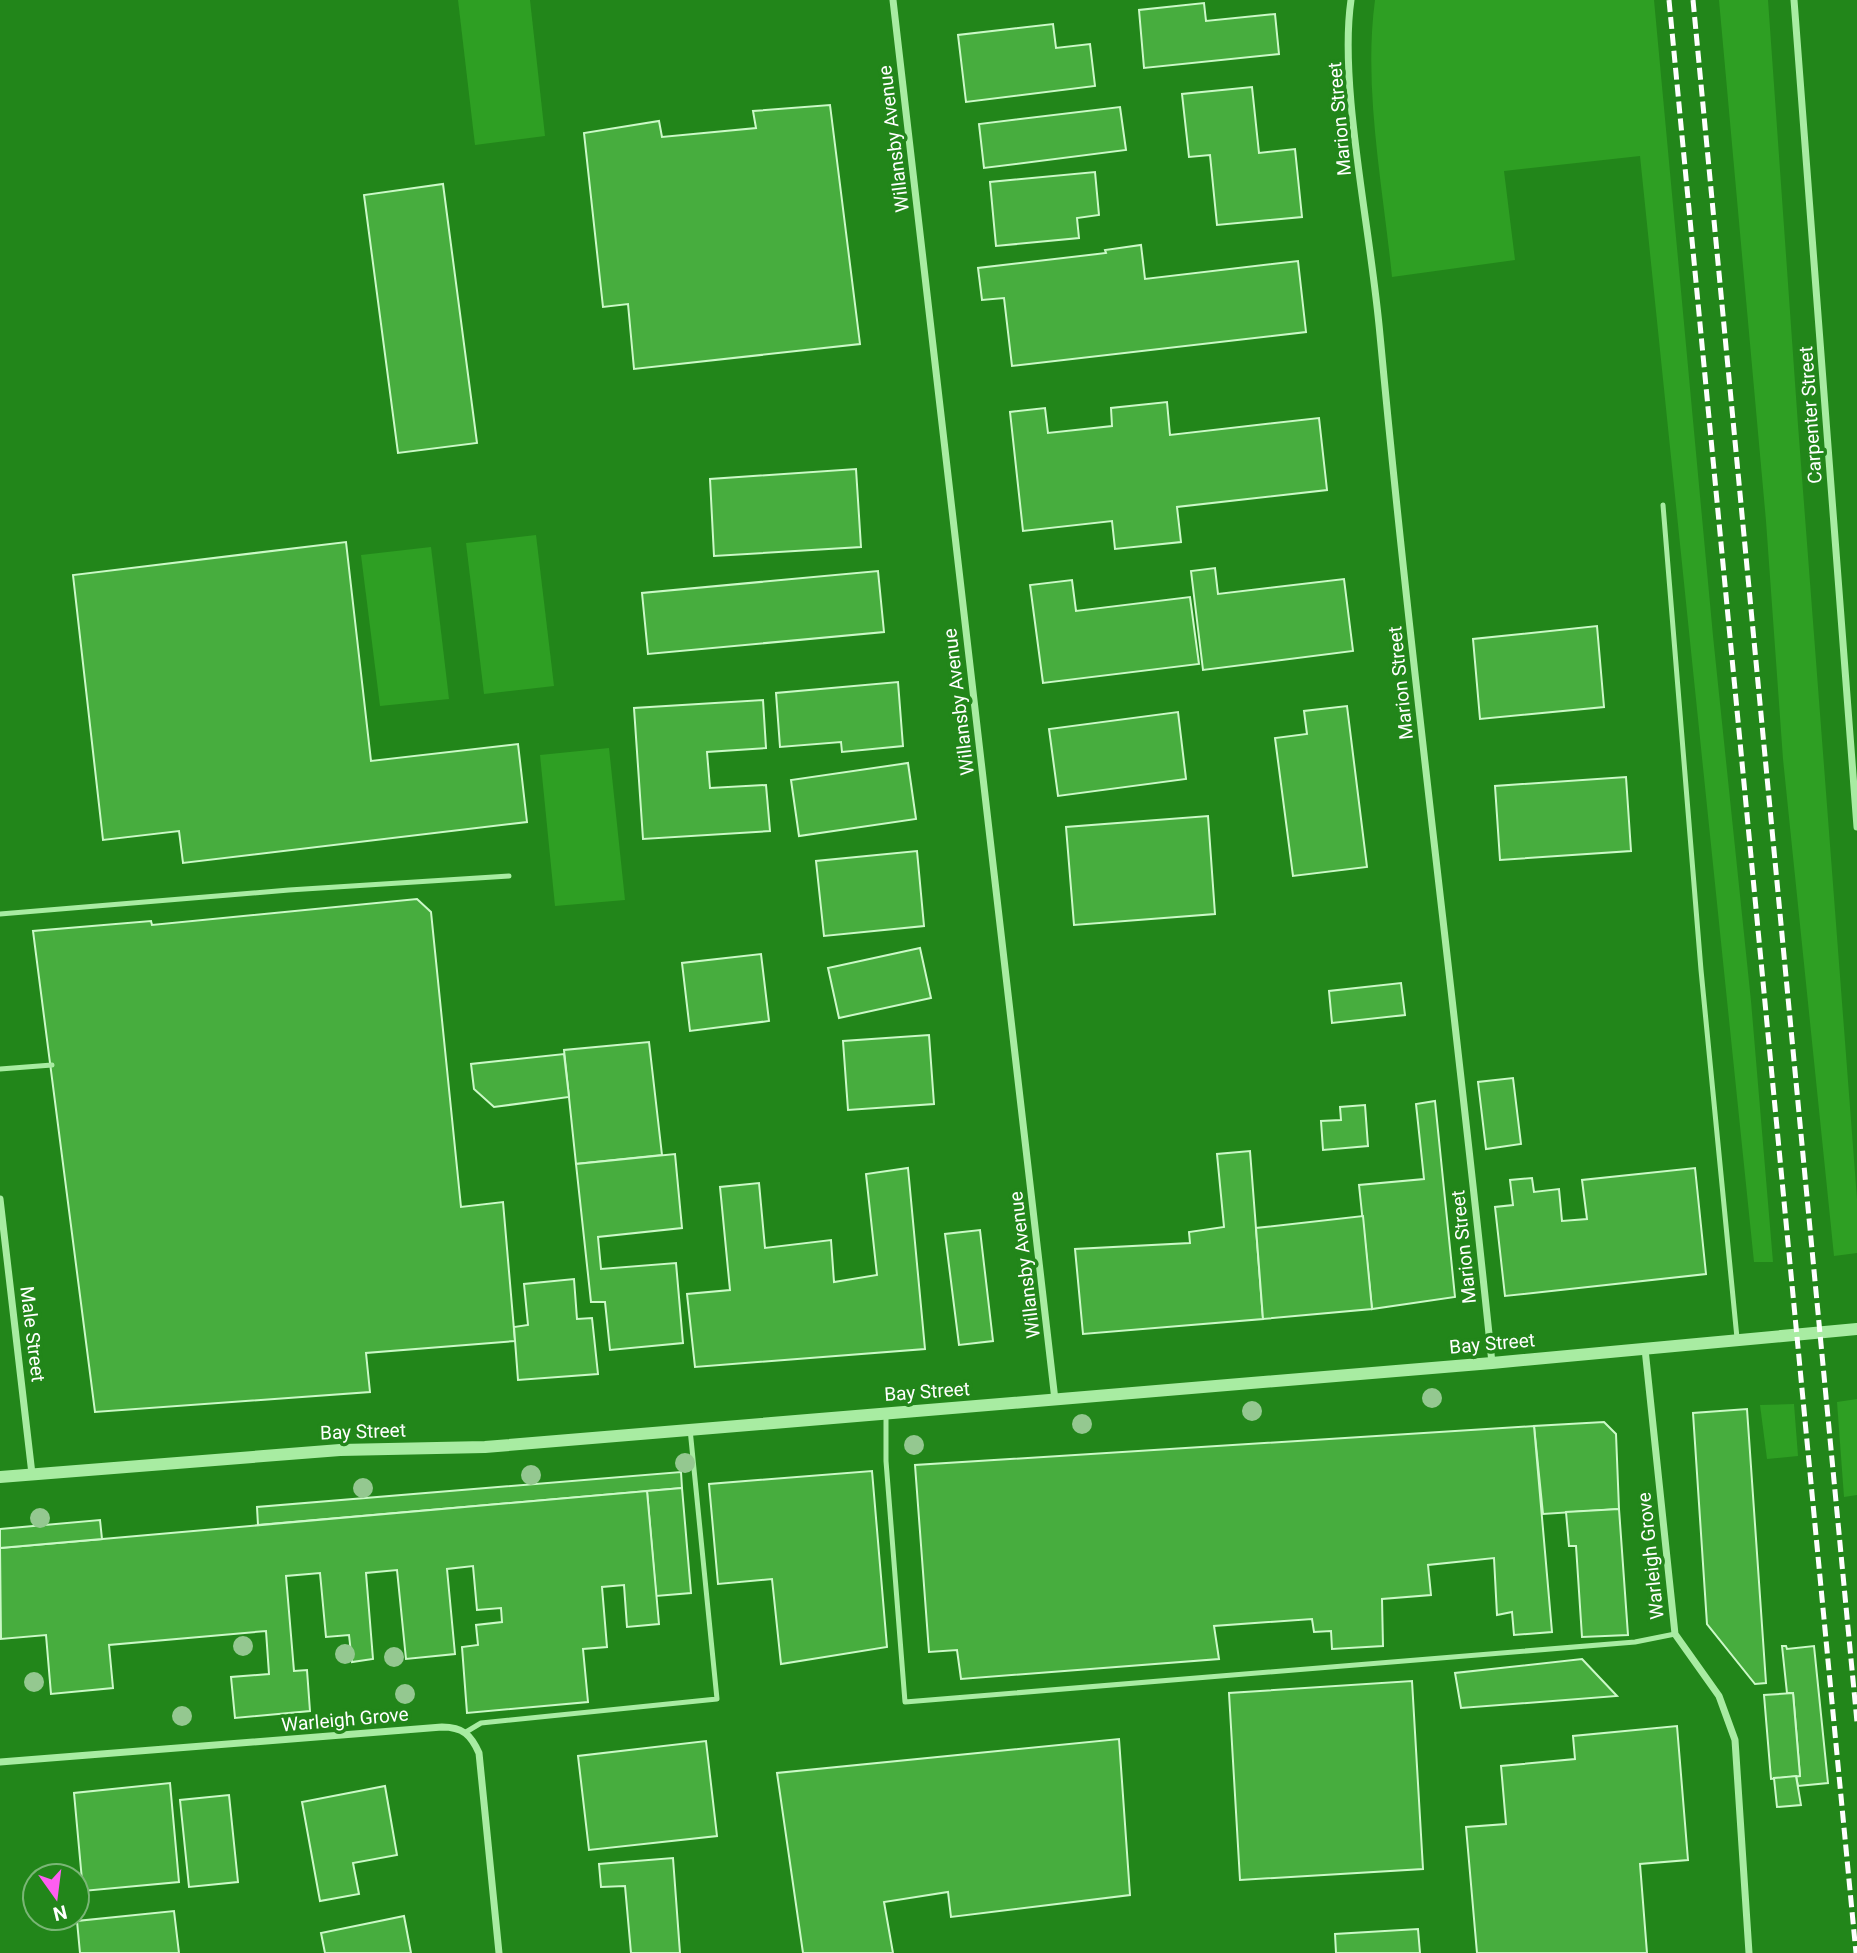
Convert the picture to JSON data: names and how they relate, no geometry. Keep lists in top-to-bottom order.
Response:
{
  "streets": {
    "street": [
      "Marion Street",
      "Willansby Avenue",
      "Carpenter Street",
      "Male Street",
      "Bay Street",
      "Warleigh Grove"
    ]
  },
  "crossings": [
    ["Marion Street", "Bay Street"],
    ["Willansby Avenue", "Bay Street"],
    ["Male Street", "Bay Street"],
    ["Bay Street", "Warleigh Grove"]
  ],
  "north": "bottom"
}
